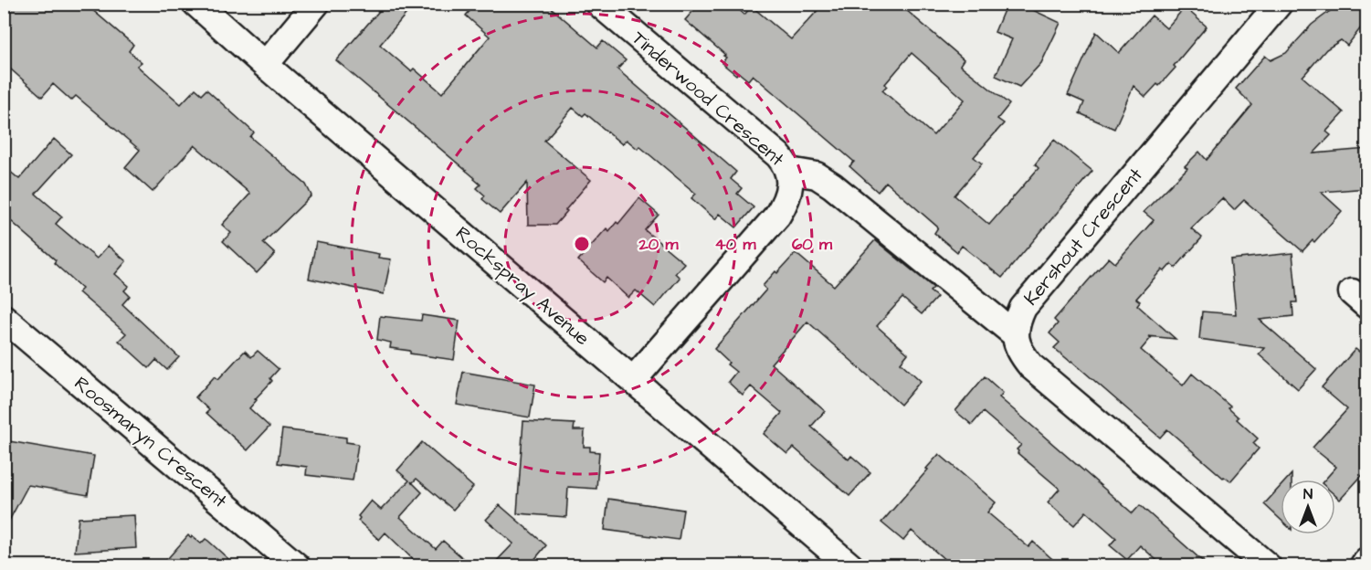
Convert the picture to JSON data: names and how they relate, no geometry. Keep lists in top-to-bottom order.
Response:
{
  "streets": {
    "street": [
      "Tinderwood Crescent",
      "Kershout Crescent",
      "Rockspray Avenue",
      "Roosmaryn Crescent"
    ]
  },
  "crossings": [
    ["Tinderwood Crescent", "Rockspray Avenue"]
  ],
  "north": "top",
  "rings": ["20 m", "40 m", "60 m"]
}
